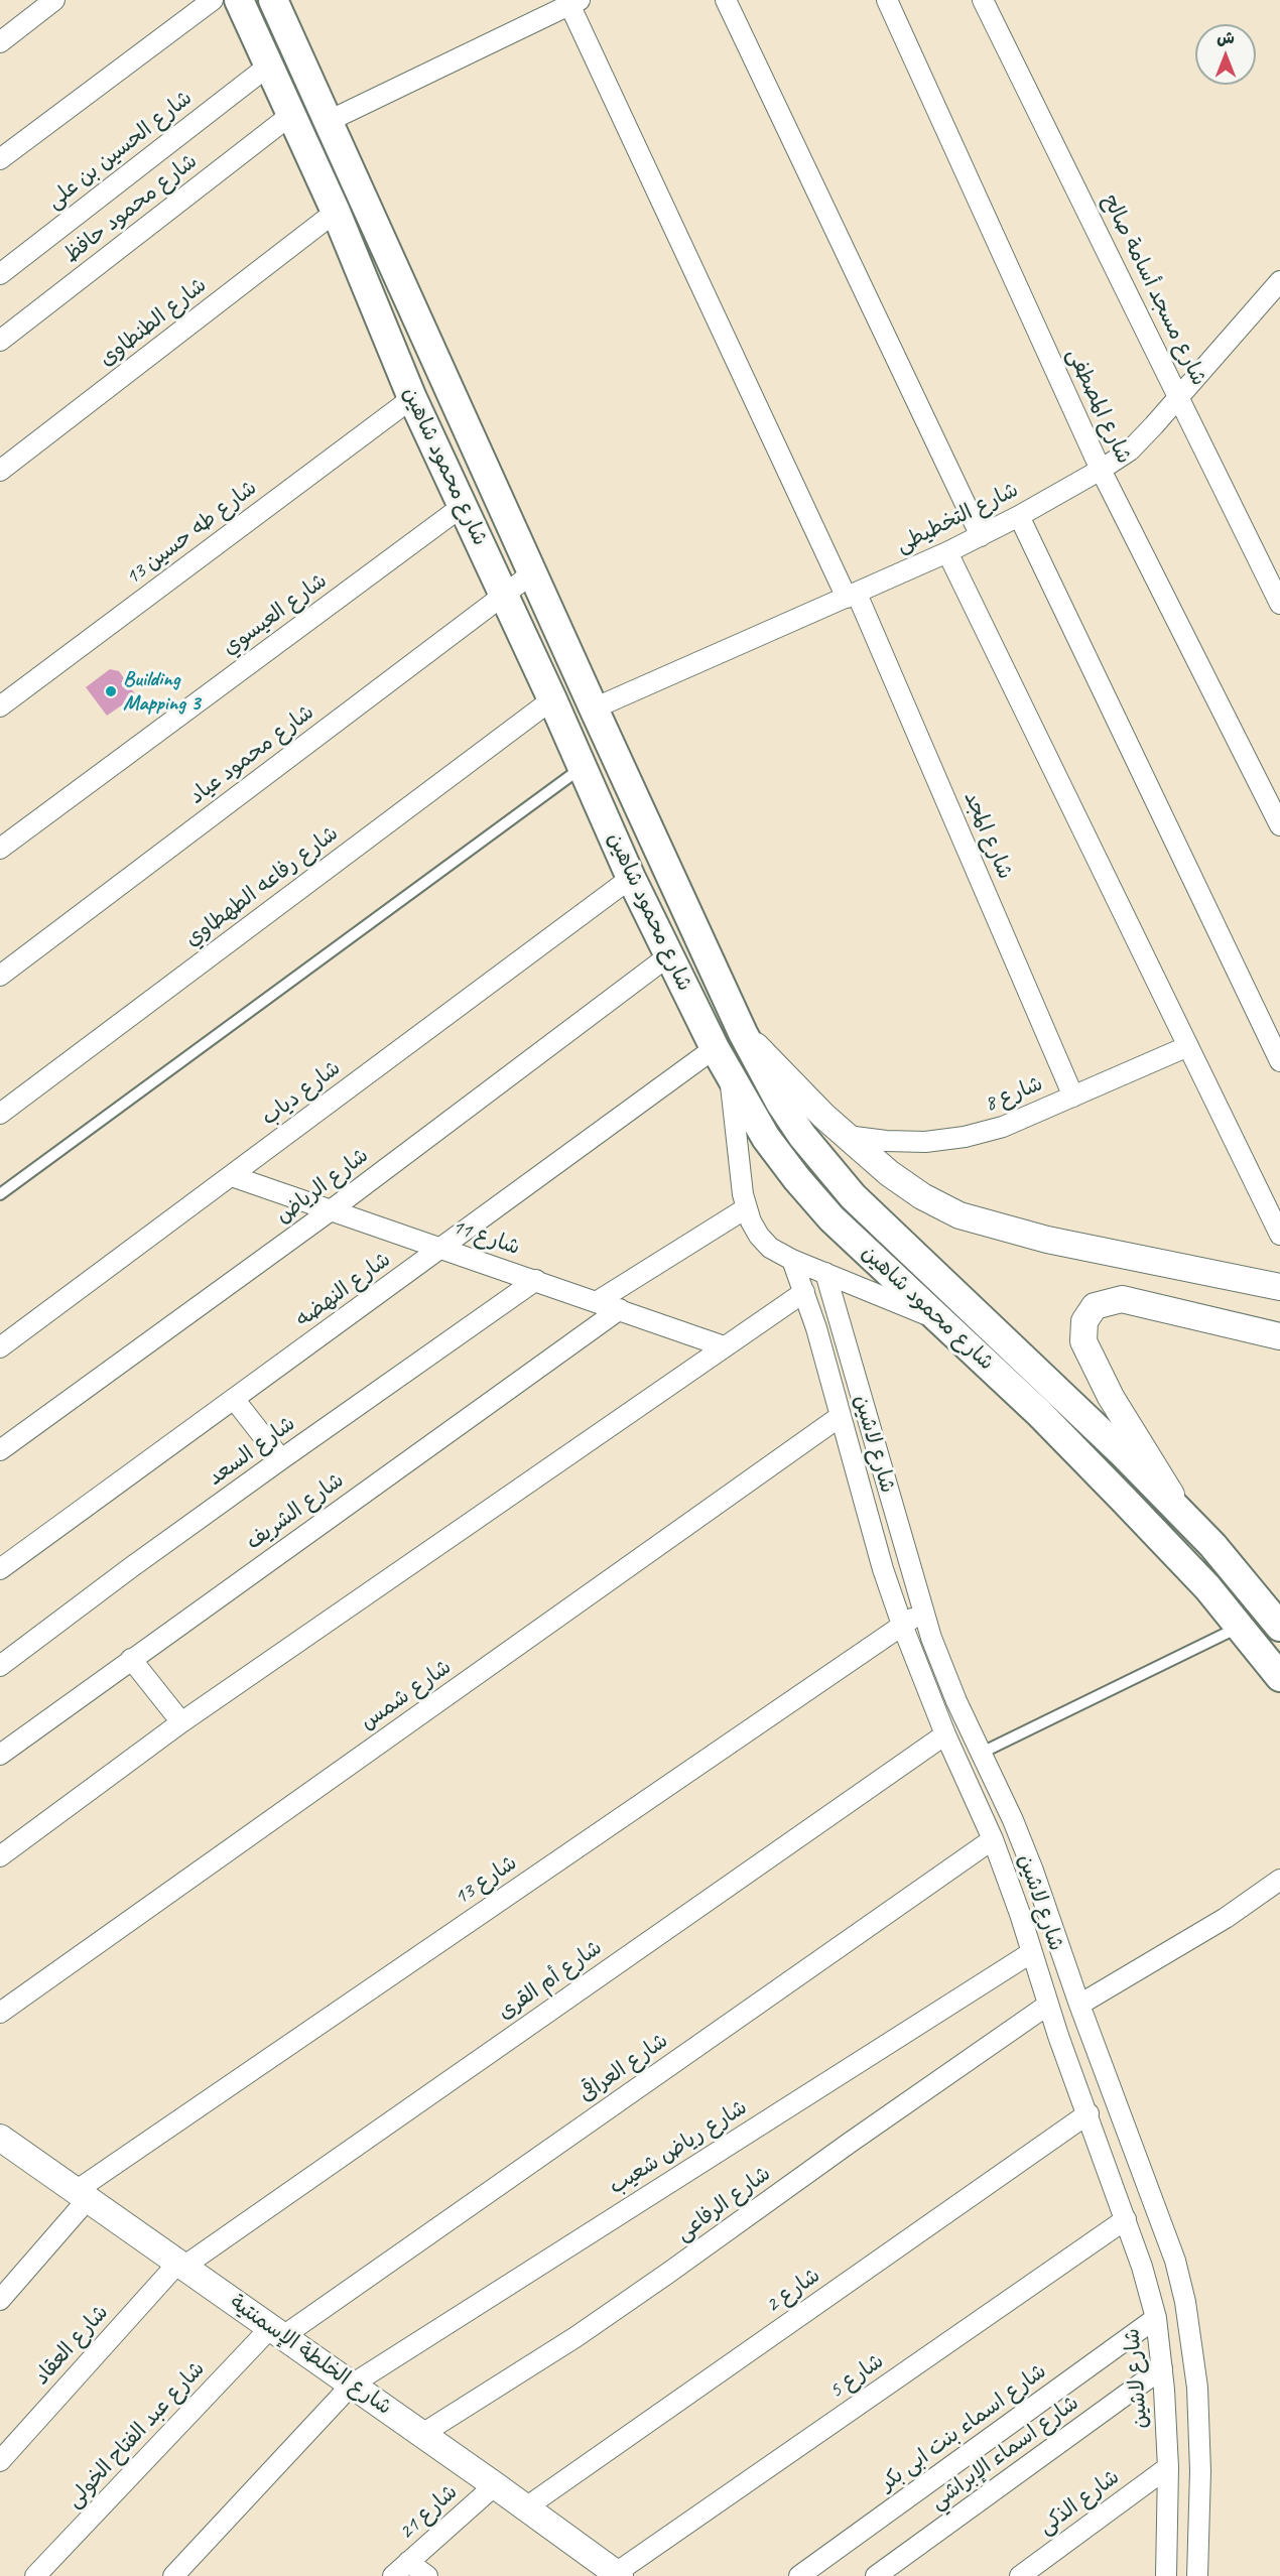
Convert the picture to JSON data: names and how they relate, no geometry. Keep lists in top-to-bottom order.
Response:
{
  "streets": {
    "main road": ["شارع محمود شاهين"],
    "street": [
      "شارع الحسين بن على",
      "شارع محمود حافظ",
      "شارع مسجد أسامة صالح",
      "شارع الطنطاوى",
      "شارع المصطفى",
      "شارع التخطيطى",
      "شارع طه حسين 13",
      "شارع العيسوي",
      "شارع محمود عياد",
      "شارع المجد",
      "شارع رفاعه الطهطاوي",
      "شارع دياب",
      "شارع 8",
      "شارع الرياض",
      "شارع 11",
      "شارع النهضه",
      "شارع لاشين",
      "شارع السعد",
      "شارع الشريف",
      "شارع شمس",
      "شارع 13",
      "شارع أم القرى",
      "شارع العراقى",
      "شارع رياض شعيب",
      "شارع الرفاعى",
      "شارع 2",
      "شارع العقاد",
      "شارع الخلطة الإسمنتية",
      "شارع 5",
      "شارع اسماء بنت ابى بكر",
      "شارع عبد الفتاح الخولى",
      "شارع اسماء الإبراشي",
      "شارع الذكى",
      "شارع 21"
    ]
  },
  "crossings": [
    ["شارع الحسين بن على", "شارع محمود شاهين"],
    ["شارع محمود حافظ", "شارع محمود شاهين"],
    ["شارع مسجد أسامة صالح", "شارع التخطيطى"],
    ["شارع الطنطاوى", "شارع محمود شاهين"],
    ["شارع المصطفى", "شارع التخطيطى"],
    ["شارع محمود شاهين", "شارع التخطيطى"],
    ["شارع محمود شاهين", "شارع طه حسين 13"],
    ["شارع محمود شاهين", "شارع العيسوي"],
    ["شارع محمود شاهين", "شارع محمود عياد"],
    ["شارع محمود شاهين", "شارع رفاعه الطهطاوي"],
    ["شارع محمود شاهين", "شارع دياب"],
    ["شارع محمود شاهين", "شارع الرياض"],
    ["شارع محمود شاهين", "شارع النهضه"],
    ["شارع التخطيطى", "شارع المجد"],
    ["شارع المجد", "شارع 8"],
    ["شارع دياب", "شارع 11"],
    ["شارع الرياض", "شارع 11"],
    ["شارع 11", "شارع النهضه"],
    ["شارع 11", "شارع السعد"],
    ["شارع 11", "شارع الشريف"],
    ["شارع لاشين", "شارع شمس"],
    ["شارع لاشين", "شارع 13"],
    ["شارع لاشين", "شارع أم القرى"],
    ["شارع لاشين", "شارع العراقى"],
    ["شارع لاشين", "شارع رياض شعيب"],
    ["شارع لاشين", "شارع الرفاعى"],
    ["شارع لاشين", "شارع 2"],
    ["شارع لاشين", "شارع 5"],
    ["شارع لاشين", "شارع اسماء بنت ابى بكر"],
    ["شارع لاشين", "شارع اسماء الإبراشي"],
    ["شارع لاشين", "شارع الذكى"],
    ["شارع 13", "شارع الخلطة الإسمنتية"],
    ["شارع أم القرى", "شارع العقاد"],
    ["شارع أم القرى", "شارع الخلطة الإسمنتية"],
    ["شارع العراقى", "شارع الخلطة الإسمنتية"],
    ["شارع العراقى", "شارع عبد الفتاح الخولى"],
    ["شارع رياض شعيب", "شارع الخلطة الإسمنتية"],
    ["شارع الرفاعى", "شارع الخلطة الإسمنتية"],
    ["شارع 2", "شارع الخلطة الإسمنتية"],
    ["شارع العقاد", "شارع الخلطة الإسمنتية"],
    ["شارع الخلطة الإسمنتية", "شارع 5"],
    ["شارع الخلطة الإسمنتية", "شارع عبد الفتاح الخولى"],
    ["شارع الخلطة الإسمنتية", "شارع 21"]
  ],
  "places": ["Building Mapping 3"],
  "north": "top"
}
